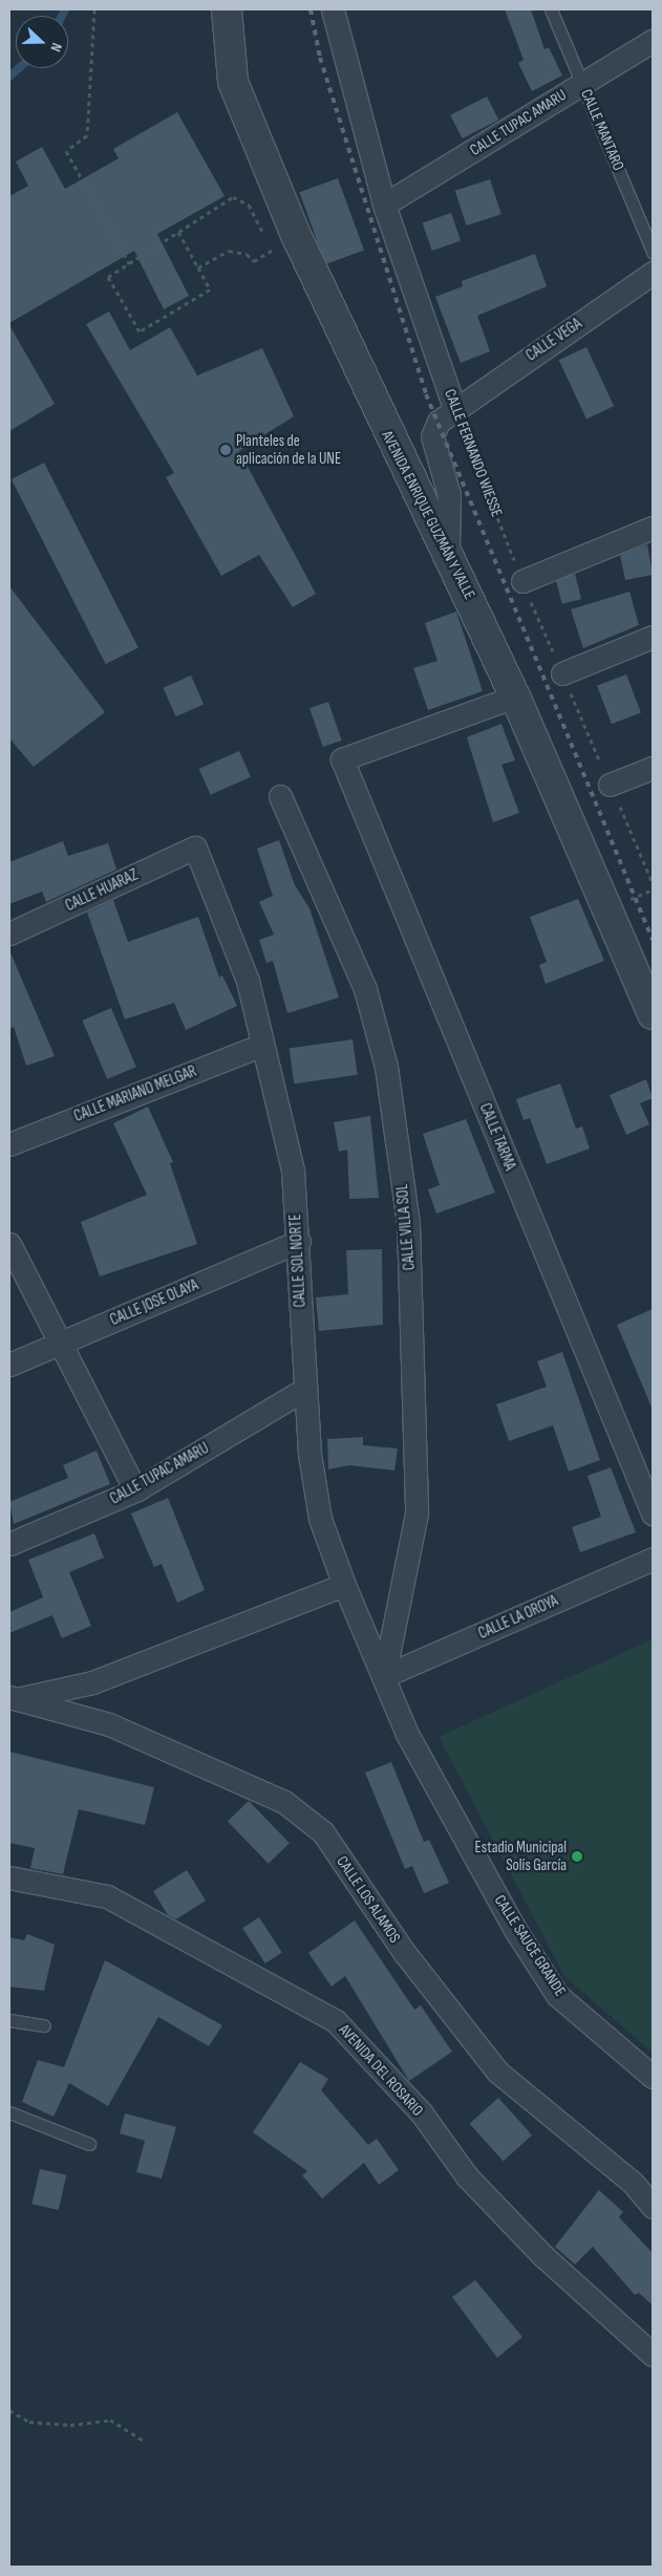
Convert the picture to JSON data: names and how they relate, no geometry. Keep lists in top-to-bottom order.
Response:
{
  "streets": {
    "street": [
      "CALLE TUPAC AMARU",
      "CALLE VEGA",
      "CALLE FERNANDO WIESSE",
      "AVENIDA ENRIQUE GUZMÁN Y VALLE",
      "CALLE HUARAZ",
      "CALLE MARIANO MELGAR",
      "CALLE TARMA",
      "CALLE VILLA SOL",
      "CALLE SOL NORTE",
      "CALLE JOSE OLAYA",
      "CALLE LA OROYA",
      "CALLE LOS ALAMOS",
      "CALLE SAUCE GRANDE",
      "AVENIDA DEL ROSARIO"
    ],
    "lane": ["CALLE MANTARO"]
  },
  "crossings": [
    ["CALLE TUPAC AMARU", "CALLE MANTARO"],
    ["CALLE TUPAC AMARU", "CALLE FERNANDO WIESSE"],
    ["CALLE TUPAC AMARU", "CALLE SOL NORTE"],
    ["CALLE VEGA", "CALLE FERNANDO WIESSE"],
    ["CALLE VEGA", "AVENIDA ENRIQUE GUZMÁN Y VALLE"],
    ["AVENIDA ENRIQUE GUZMÁN Y VALLE", "CALLE TARMA"],
    ["CALLE HUARAZ", "CALLE SOL NORTE"],
    ["CALLE MARIANO MELGAR", "CALLE SOL NORTE"],
    ["CALLE VILLA SOL", "CALLE SOL NORTE"],
    ["CALLE VILLA SOL", "CALLE LA OROYA"],
    ["CALLE VILLA SOL", "CALLE SAUCE GRANDE"],
    ["CALLE SOL NORTE", "CALLE JOSE OLAYA"],
    ["CALLE SOL NORTE", "CALLE LA OROYA"],
    ["CALLE SOL NORTE", "CALLE SAUCE GRANDE"],
    ["CALLE LA OROYA", "CALLE SAUCE GRANDE"]
  ],
  "places": ["Planteles de aplicación de la UNE", "Estadio Municipal Solís García"],
  "north": "right"
}
